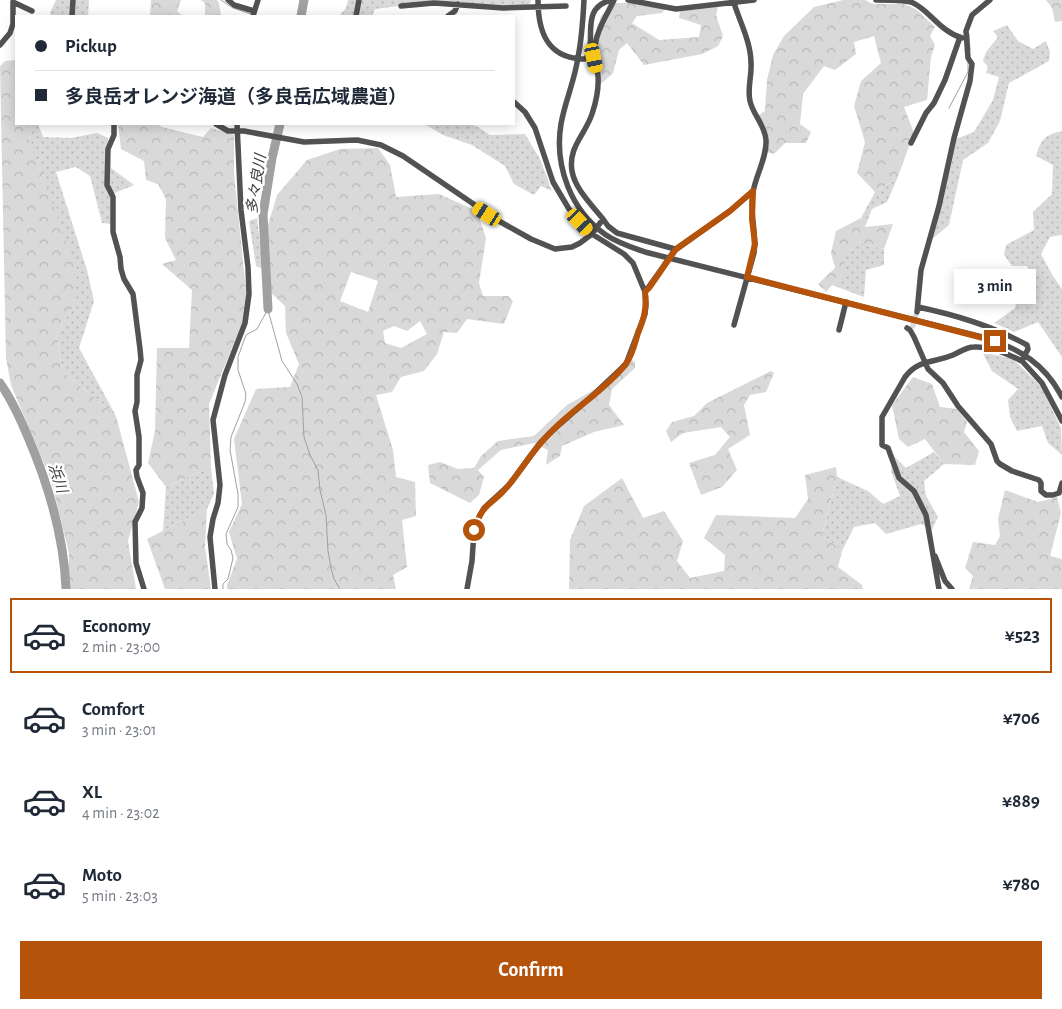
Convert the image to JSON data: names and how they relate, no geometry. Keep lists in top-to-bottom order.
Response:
{
  "water": ["多々良川", "浜川"],
  "page": {
    "banner": ["Pickup", "多良岳オレンジ海道（多良岳広域農道）"],
    "bubble": "3 min",
    "list": [
      {
        "name": "Economy",
        "note": "2 min · 23:00",
        "value": "¥523"
      },
      {
        "name": "Comfort",
        "note": "3 min · 23:01",
        "value": "¥706"
      },
      {
        "name": "XL",
        "note": "4 min · 23:02",
        "value": "¥889"
      },
      {
        "name": "Moto",
        "note": "5 min · 23:03",
        "value": "¥780"
      }
    ],
    "buttons": "Confirm"
  }
}
